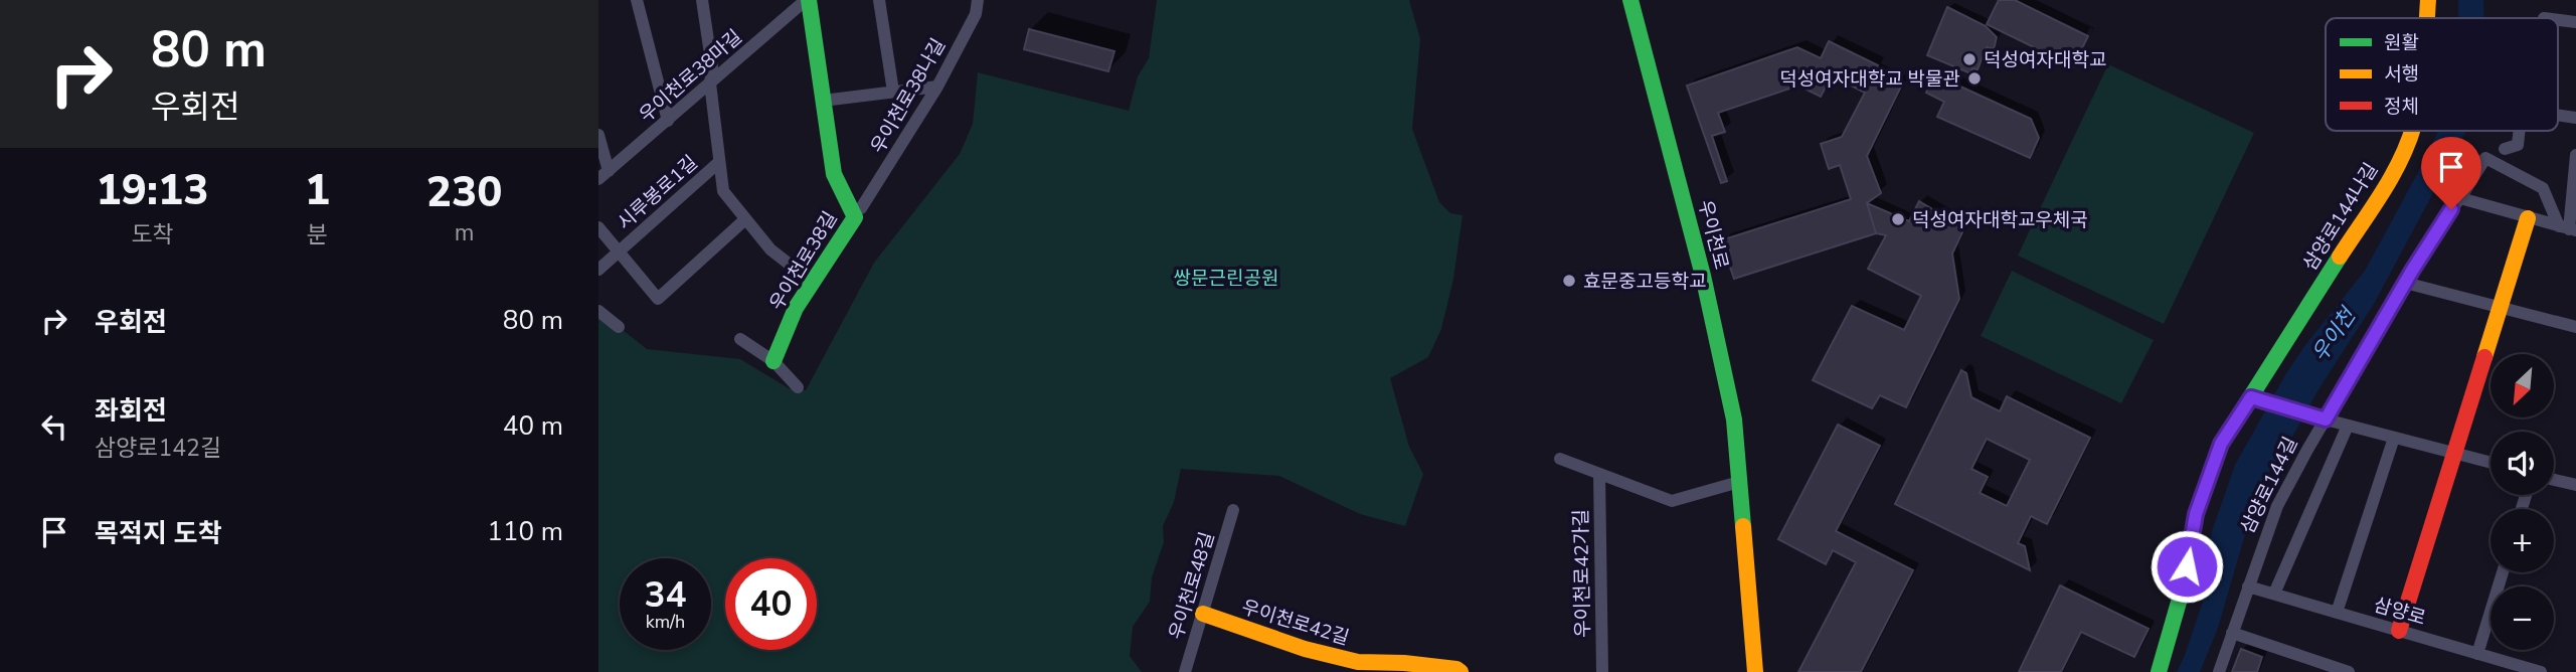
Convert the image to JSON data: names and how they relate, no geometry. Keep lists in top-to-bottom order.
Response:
{
  "streets": {
    "street": [
      "우이천로38마길",
      "우이천로38나길",
      "시루봉로1길",
      "삼양로144나길",
      "우이천로",
      "우이천로38길",
      "삼양로144길",
      "우이천로42가길",
      "우이천로48길",
      "삼양로",
      "우이천로42길"
    ]
  },
  "crossings": [
    ["우이천로38마길", "시루봉로1길"],
    ["우이천로38마길", "우이천로38길"],
    ["시루봉로1길", "우이천로38길"],
    ["삼양로144길", "삼양로"],
    ["우이천로48길", "우이천로42길"]
  ],
  "water": ["우이천"],
  "parks": ["쌍문근린공원"],
  "places": [
    "덕성여자대학교",
    "덕성여자대학교 박물관",
    "덕성여자대학교우체국",
    "효문중고등학교"
  ],
  "legend": ["원활", "서행", "정체"],
  "north": "bottom left",
  "page": {
    "turn": ["80 m", "우회전"],
    "eta": [
      "19:13",
      "도착",
      "1",
      "분",
      "230",
      "m"
    ],
    "list": [
      {
        "name": "우회전",
        "value": "80 m"
      },
      {
        "name": "좌회전",
        "note": "삼양로142길",
        "value": "40 m"
      },
      {
        "name": "목적지 도착",
        "value": "110 m"
      }
    ],
    "map_buttons": ["+", "−"],
    "speed": "34 km/h",
    "limit": "40"
  }
}
